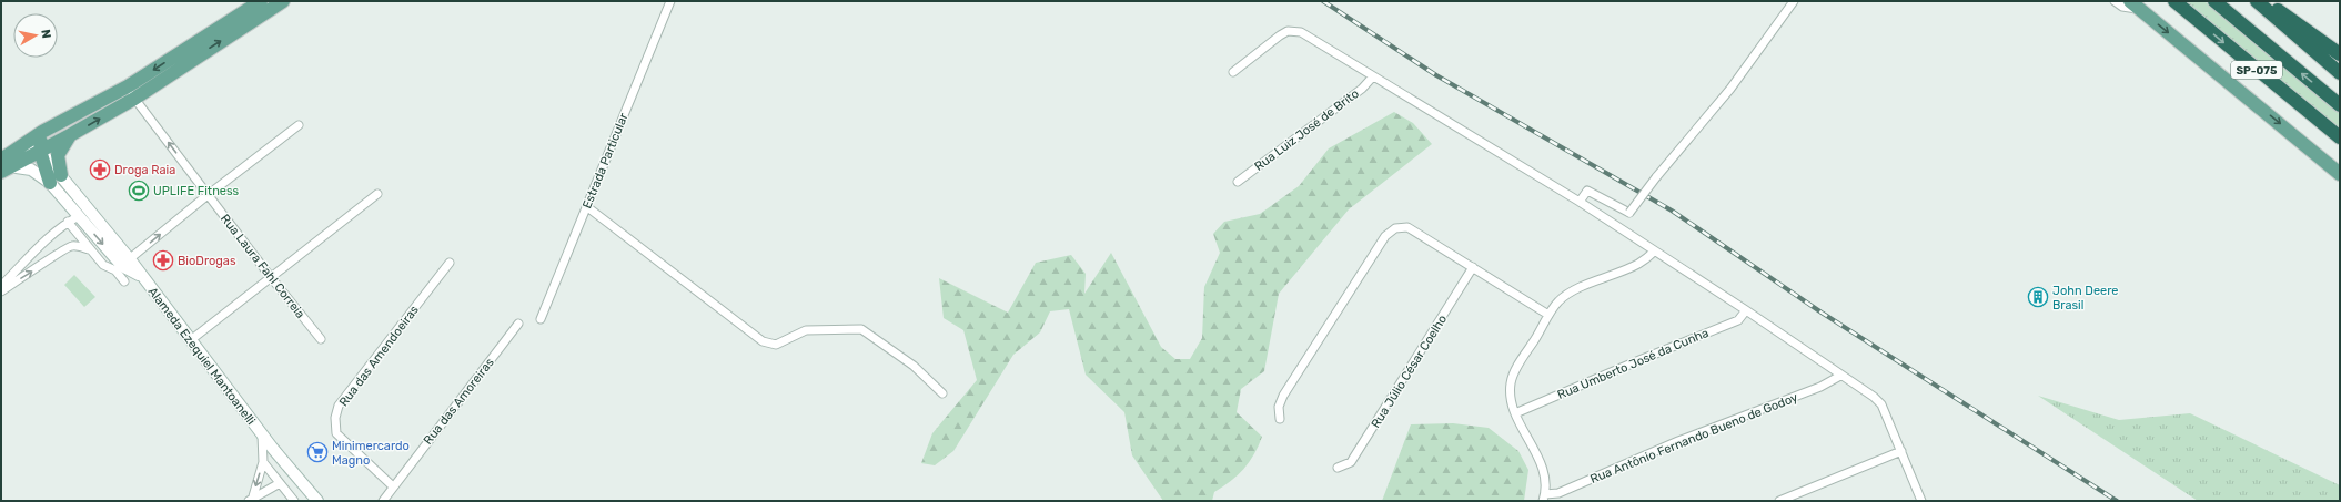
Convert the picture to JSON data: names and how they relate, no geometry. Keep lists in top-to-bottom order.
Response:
{
  "streets": {
    "highway": ["SP-075"],
    "main road": ["Alameda Ezequiel Mantoanelli"],
    "street": [
      "Rua Luiz José de Brito",
      "Estrada Particular",
      "Rua Laura Fahl Correia",
      "Rua das Amendoeiras",
      "Rua Umberto José da Cunha",
      "Rua Júlio César Coelho",
      "Rua das Amoreiras",
      "Rua Antônio Fernando Bueno de Godoy"
    ]
  },
  "crossings": [
    ["Rua das Amendoeiras", "Rua das Amoreiras"]
  ],
  "one_way": ["Rua Laura Fahl Correia"],
  "places": {
    "pharmacy": ["Droga Raia", "BioDrogas"],
    "sports": ["UPLIFE Fitness"],
    "building": ["John Deere Brasil"],
    "supermarket": ["Minimercardo Magno"]
  },
  "north": "right"
}
